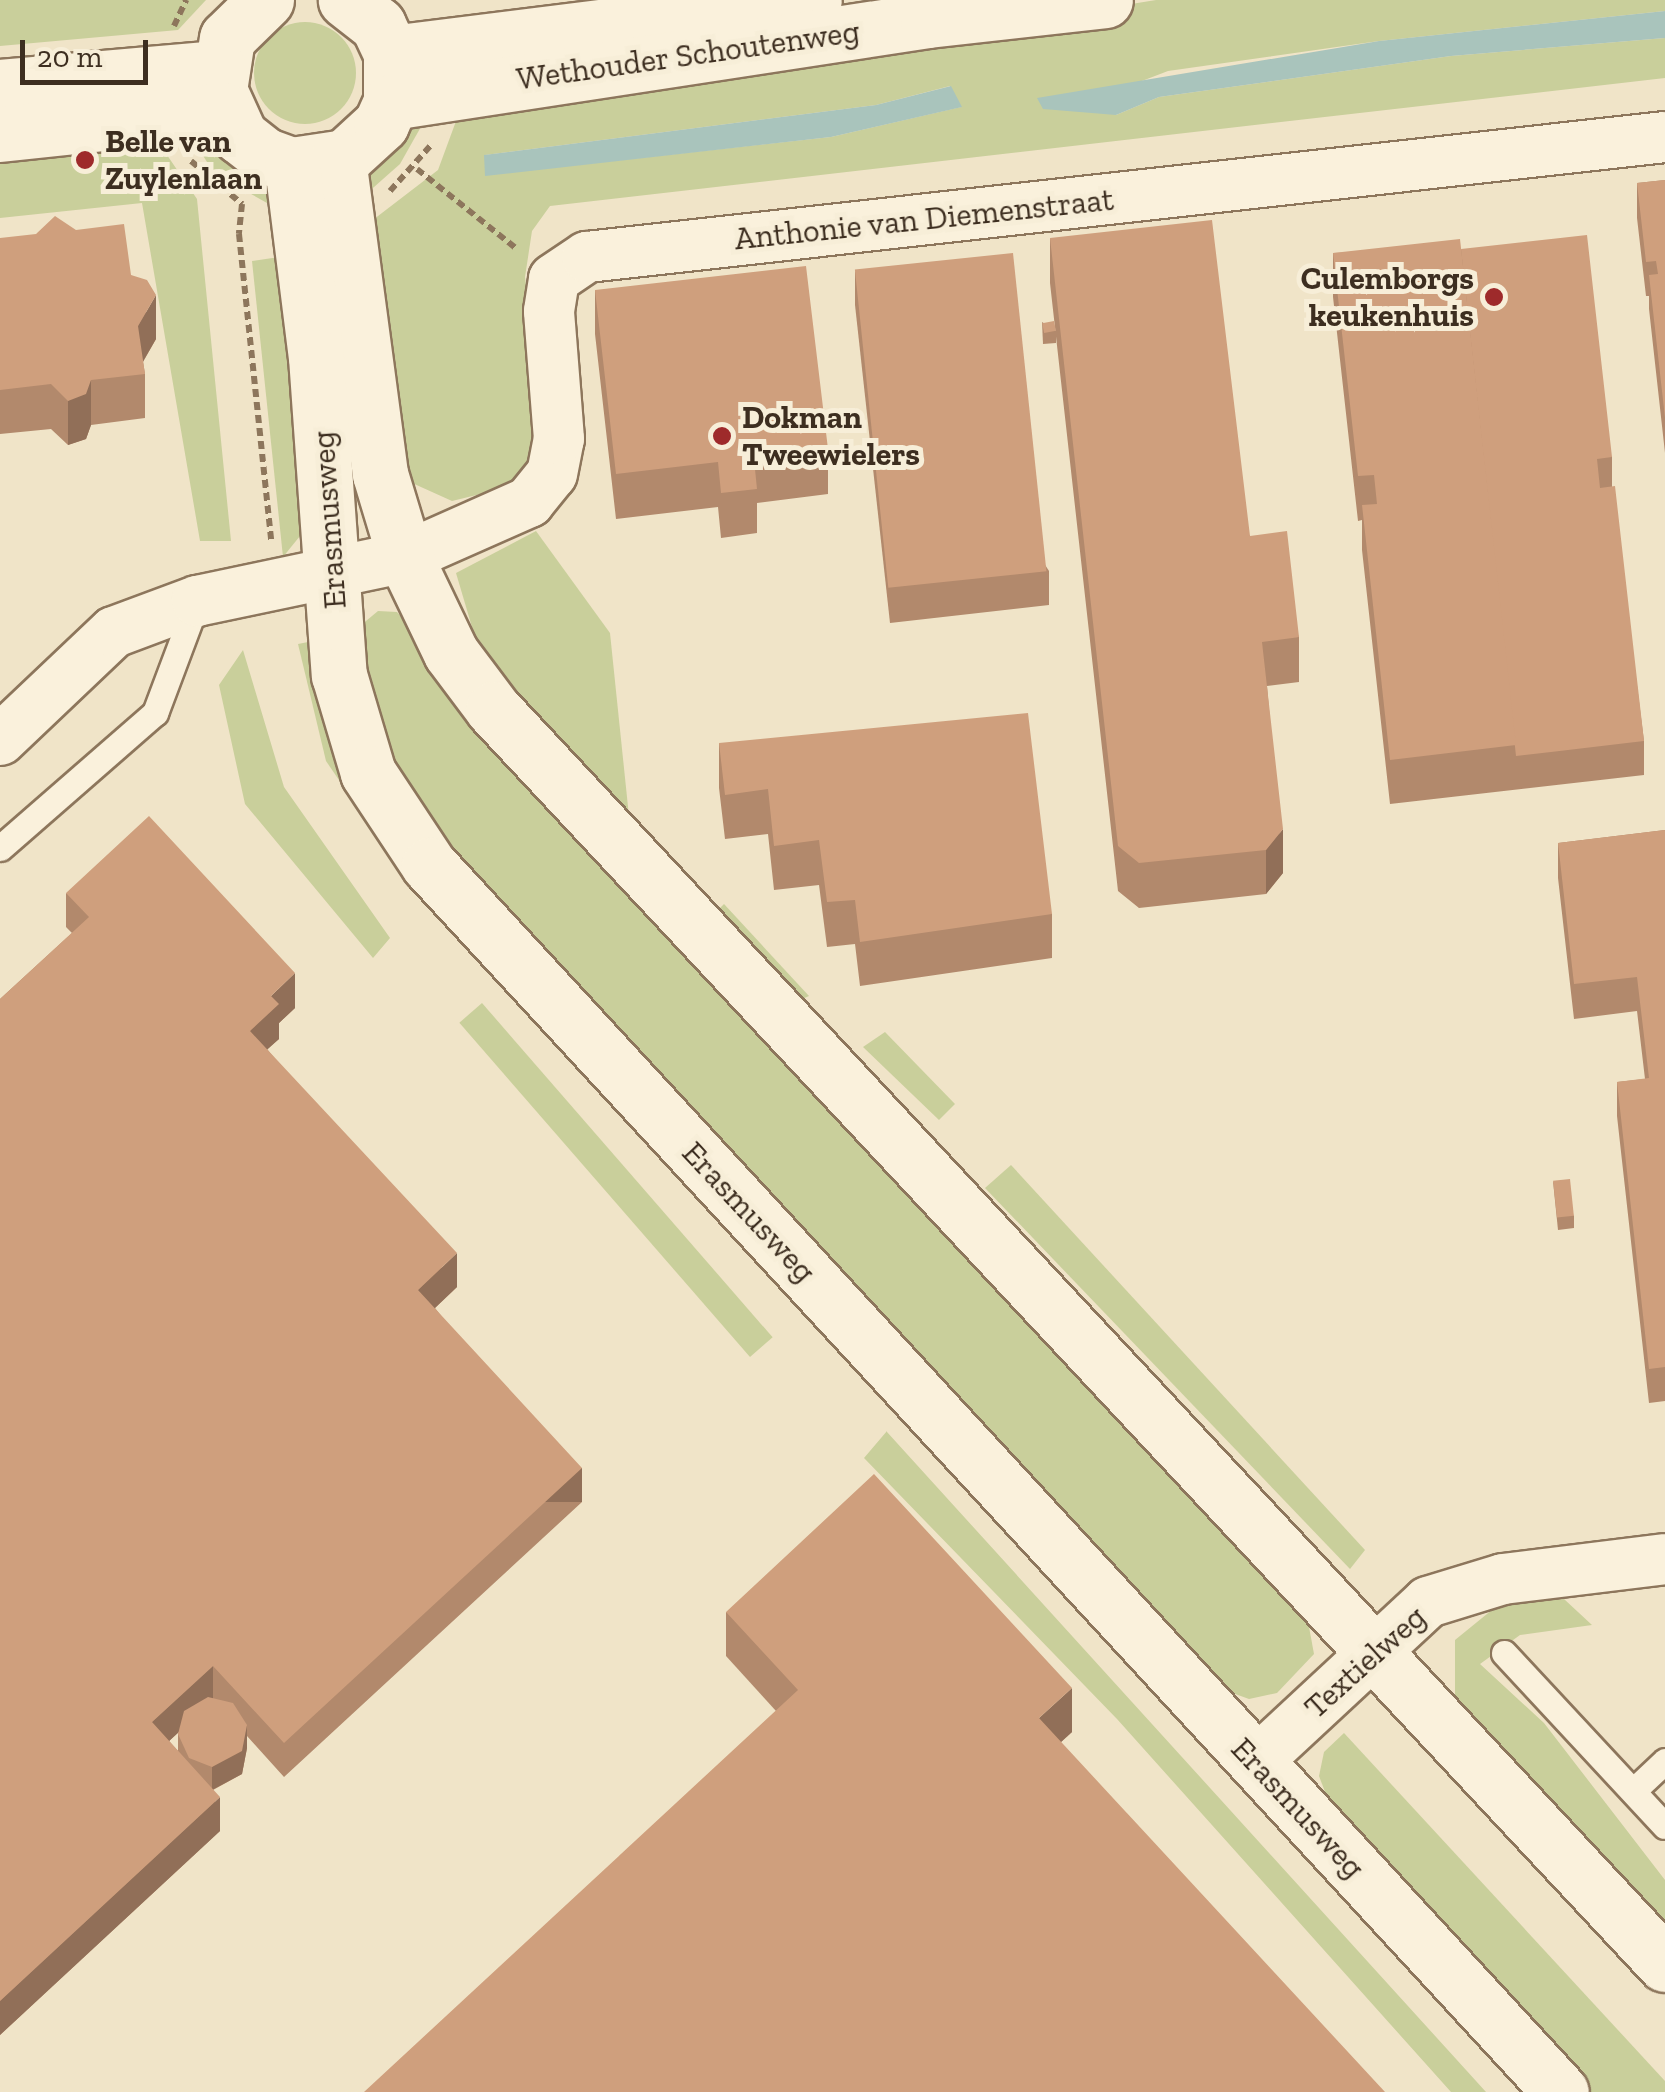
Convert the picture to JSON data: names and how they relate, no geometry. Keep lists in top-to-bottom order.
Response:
{
  "streets": {
    "street": [
      "Wethouder Schoutenweg",
      "Anthonie van Diemenstraat",
      "Erasmusweg",
      "Textielweg"
    ]
  },
  "crossings": [
    ["Erasmusweg", "Textielweg"]
  ],
  "places": ["Belle van Zuylenlaan", "Culemborgs keukenhuis", "Dokman Tweewielers"],
  "scale_bar": "20 m"
}
